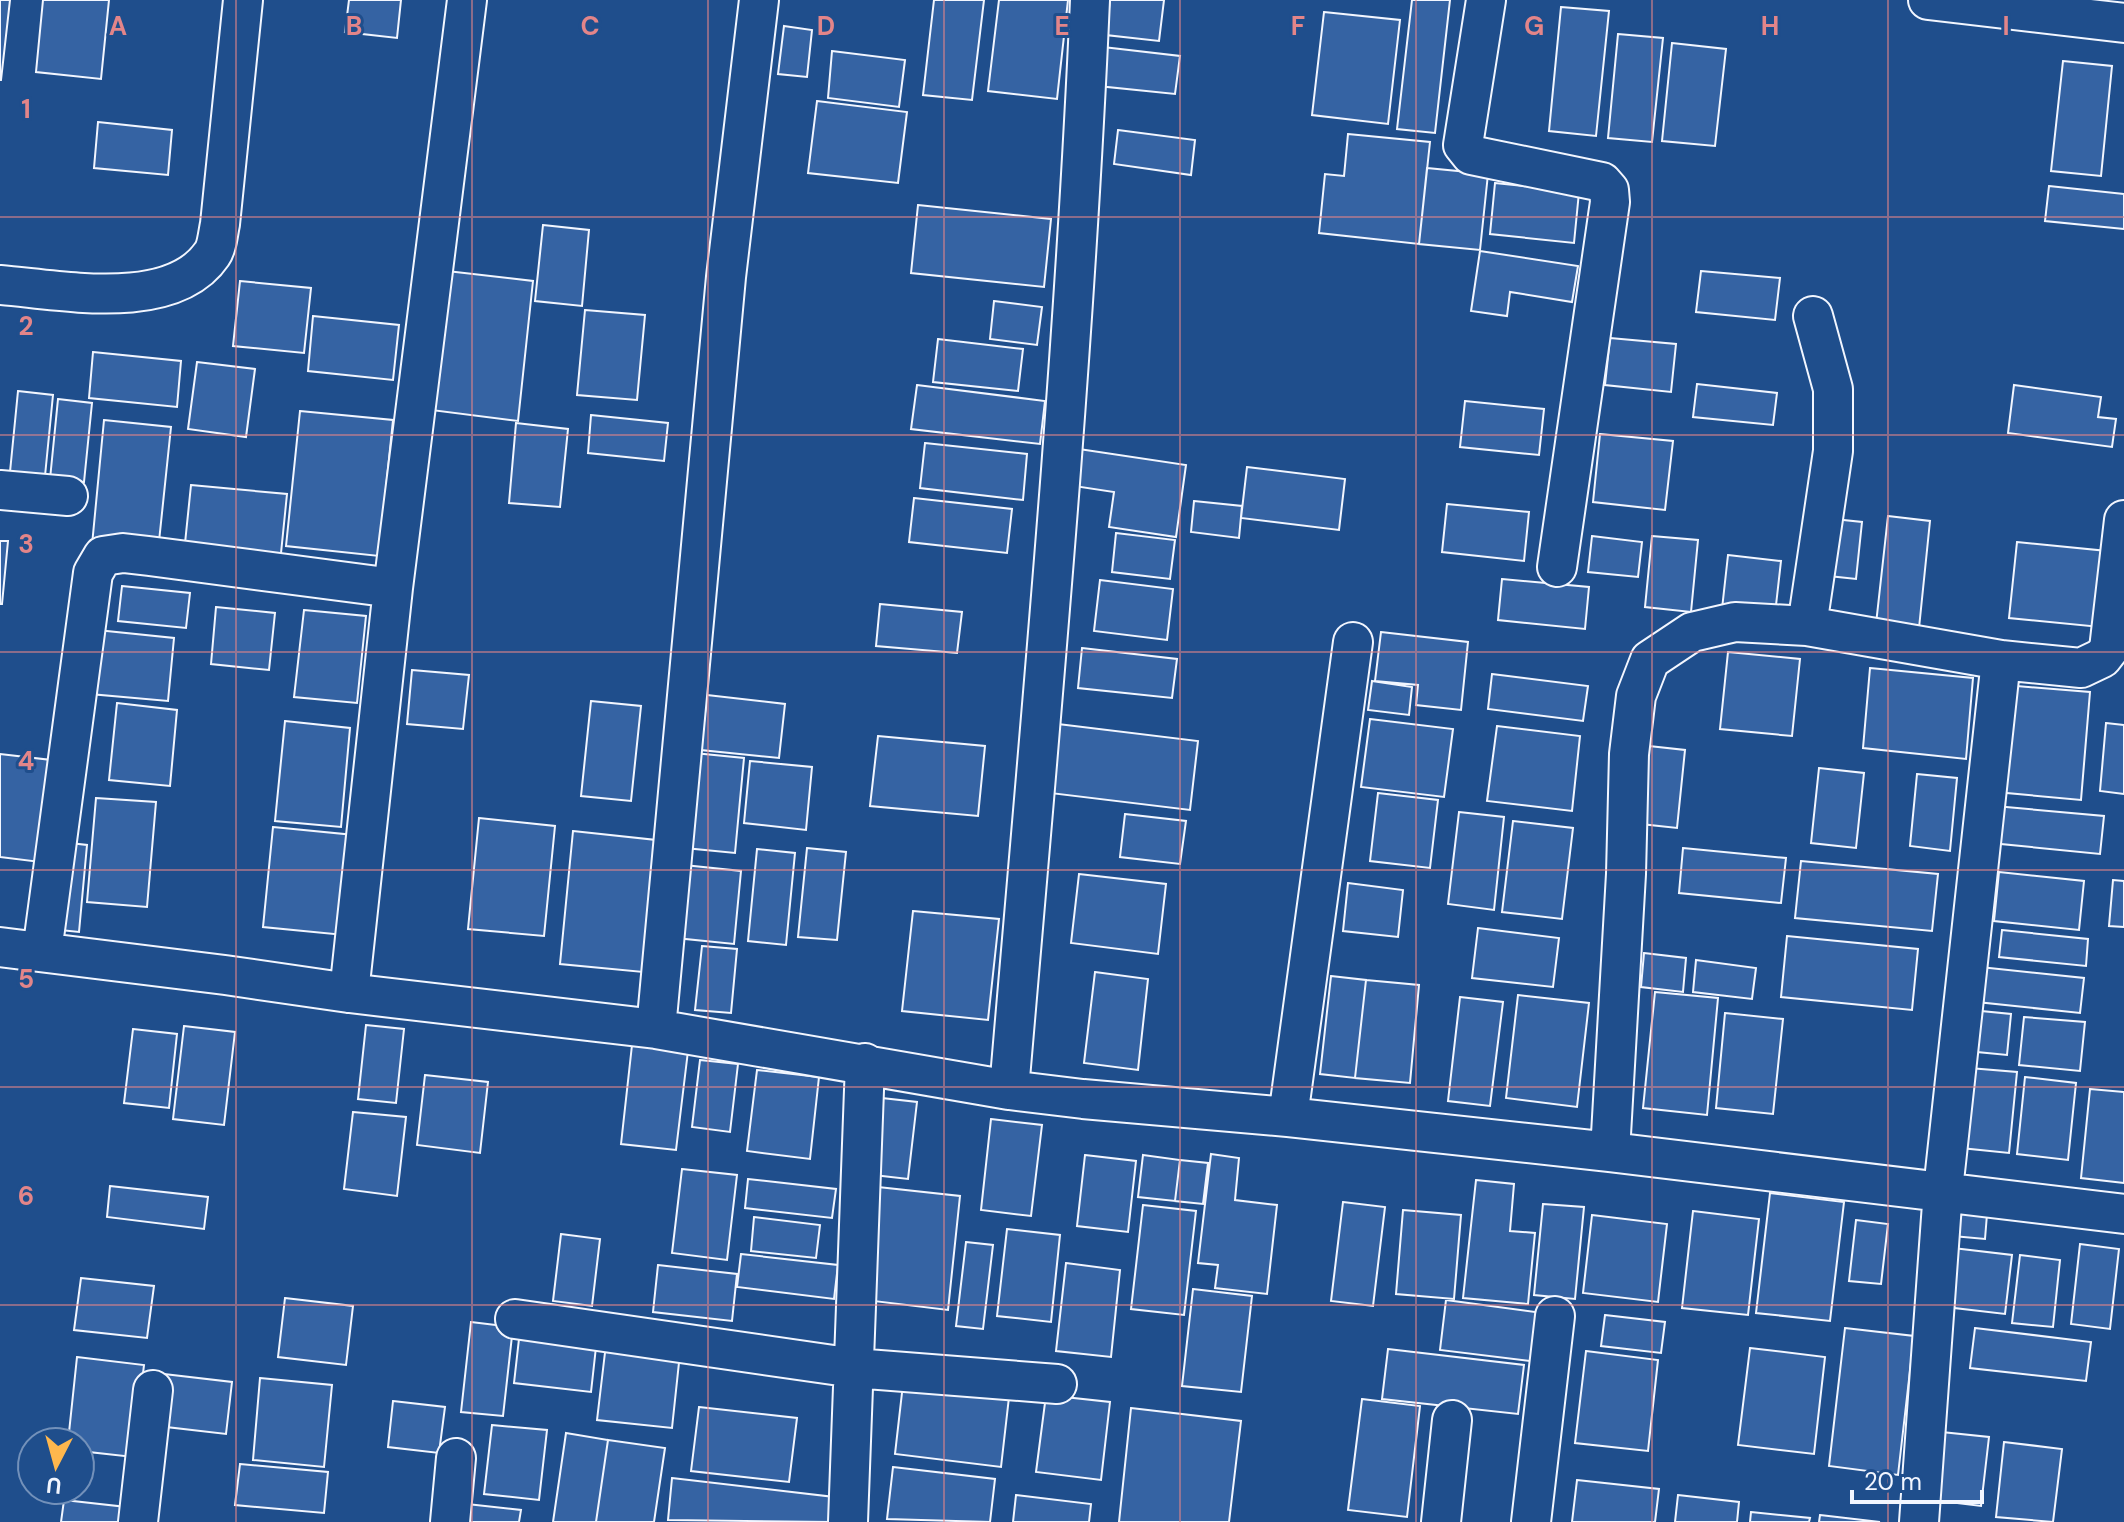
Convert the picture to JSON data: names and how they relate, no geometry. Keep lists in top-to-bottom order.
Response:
{
  "scale_bar": "20 m",
  "north": "bottom",
  "grid": {
    "columns": [
      "A",
      "B",
      "C",
      "D",
      "E",
      "F",
      "G",
      "H",
      "I"
    ],
    "rows": [
      "1",
      "2",
      "3",
      "4",
      "5",
      "6"
    ]
  }
}
